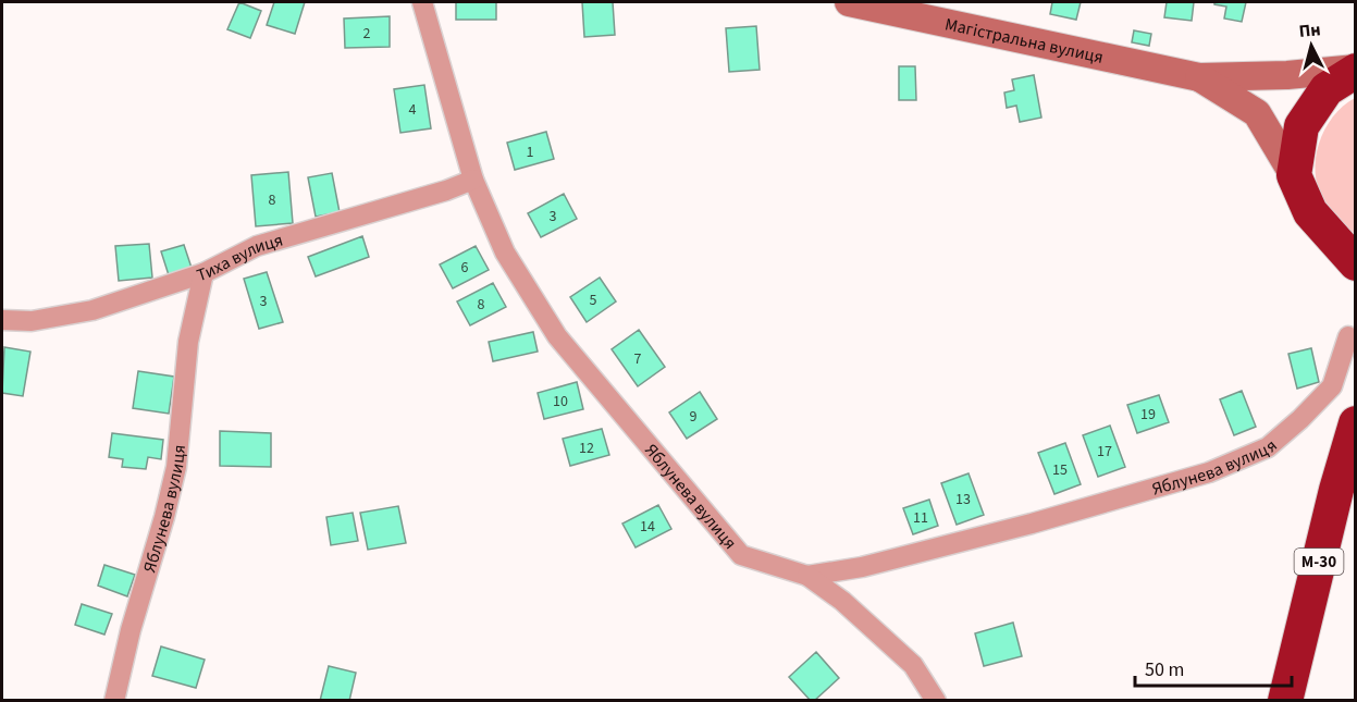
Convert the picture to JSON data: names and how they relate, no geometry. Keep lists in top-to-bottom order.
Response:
{
  "streets": {
    "highway": ["М-30"],
    "main road": ["Магістральна вулиця"],
    "street": ["Тиха вулиця", "Яблунева вулиця"]
  },
  "crossings": [
    ["Тиха вулиця", "Яблунева вулиця"]
  ],
  "house_numbers": [
    "2",
    "4",
    "1",
    "8",
    "3",
    "6",
    "5",
    "3",
    "8",
    "7",
    "10",
    "19",
    "9",
    "12",
    "17",
    "15",
    "13",
    "11",
    "14"
  ],
  "scale_bar": "50 m",
  "north": "top"
}
